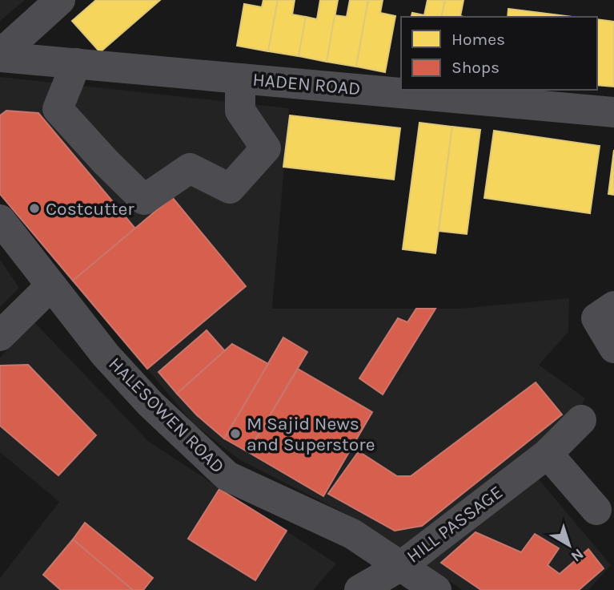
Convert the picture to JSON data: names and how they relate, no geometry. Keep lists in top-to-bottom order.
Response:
{
  "streets": {
    "street": ["HADEN ROAD", "HALESOWEN ROAD", "HILL PASSAGE"]
  },
  "crossings": [
    ["HALESOWEN ROAD", "HILL PASSAGE"]
  ],
  "places": ["Costcutter", "M Sajid News and Superstore"],
  "legend": ["Homes", "Shops"],
  "north": "bottom right"
}
